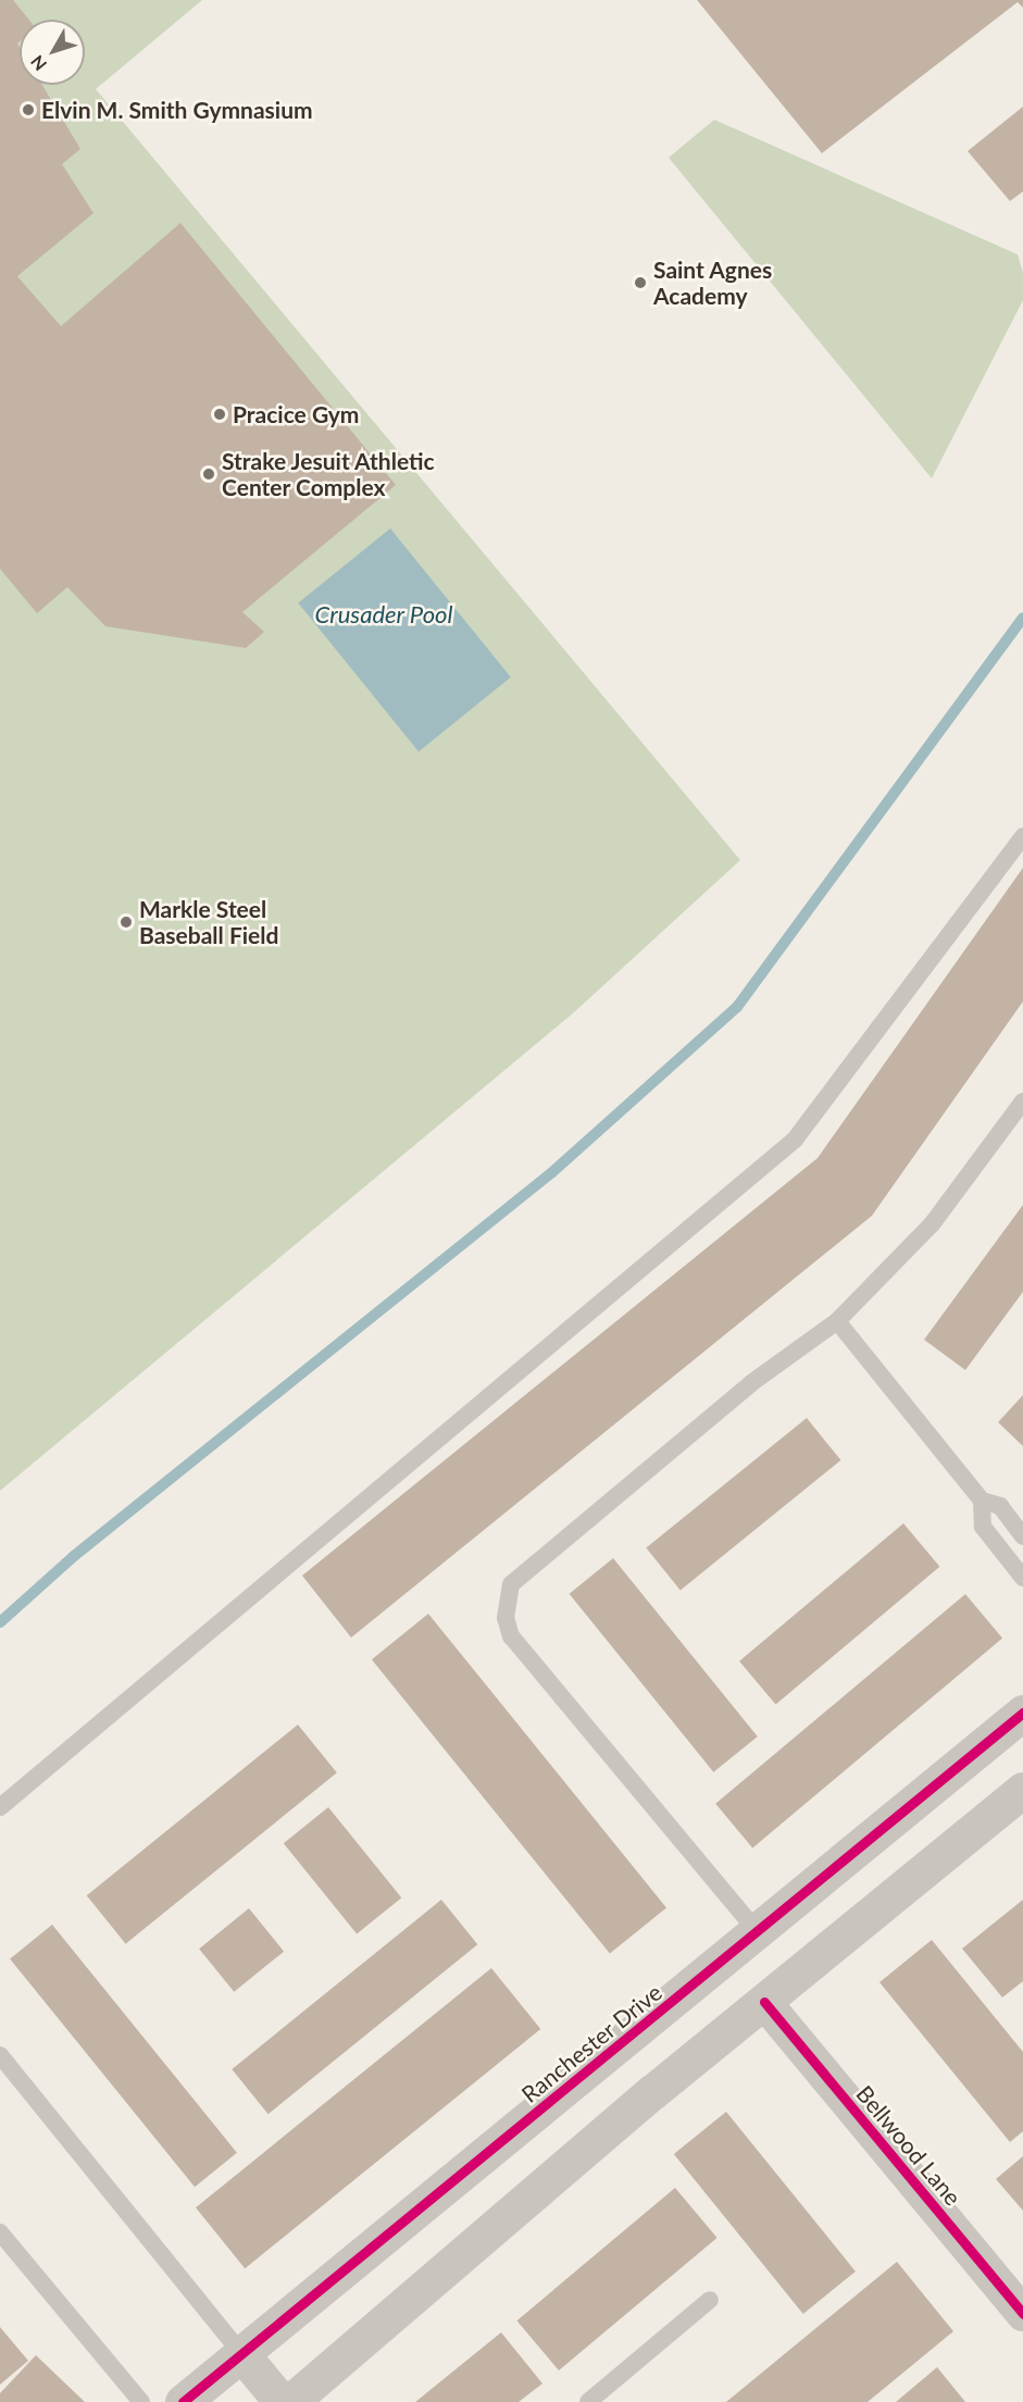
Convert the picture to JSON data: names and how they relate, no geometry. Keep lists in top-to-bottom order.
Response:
{
  "streets": {
    "street": ["Ranchester Drive", "Bellwood Lane"]
  },
  "water": ["Crusader Pool"],
  "places": [
    "Elvin M. Smith Gymnasium",
    "Saint Agnes Academy",
    "Pracice Gym",
    "Strake Jesuit Athletic Center Complex",
    "Markle Steel Baseball Field"
  ],
  "north": "bottom left"
}
